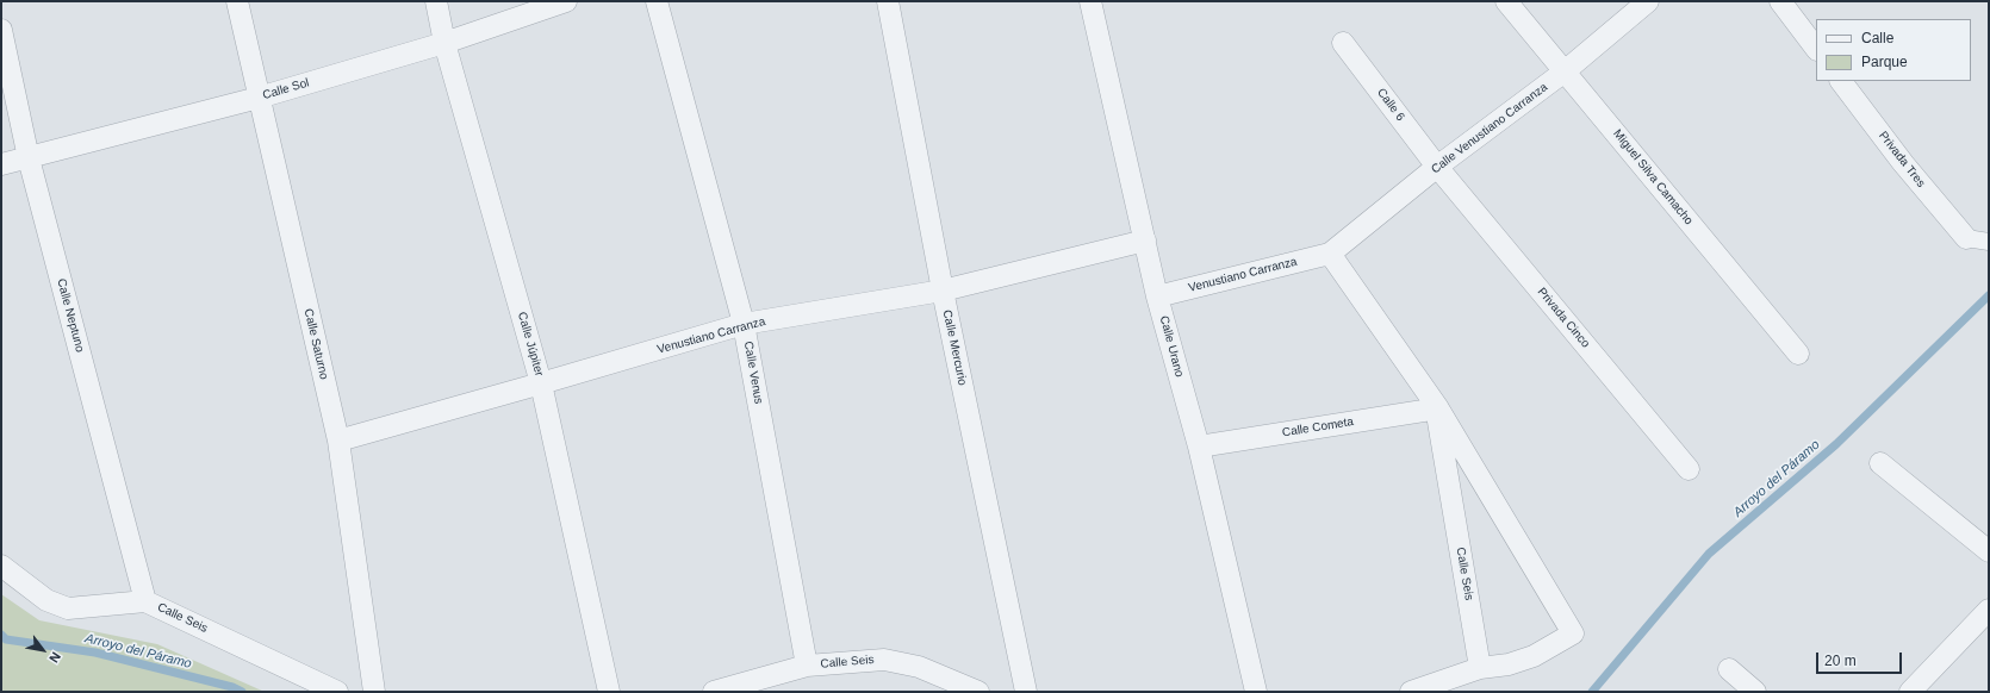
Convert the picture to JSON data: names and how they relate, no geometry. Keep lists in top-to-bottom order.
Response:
{
  "streets": {
    "street": [
      "Calle Sol",
      "Calle 6",
      "Calle Venustiano Carranza",
      "Privada Tres",
      "Miguel Silva Camacho",
      "Venustiano Carranza",
      "Calle Neptuno",
      "Privada Cinco",
      "Calle Saturno",
      "Calle Júpiter",
      "Calle Urano",
      "Calle Mercurio",
      "Calle Venus",
      "Calle Cometa",
      "Calle Seis"
    ]
  },
  "crossings": [
    ["Calle Sol", "Calle Neptuno"],
    ["Calle Sol", "Calle Saturno"],
    ["Calle Sol", "Calle Júpiter"],
    ["Calle 6", "Calle Venustiano Carranza"],
    ["Calle 6", "Privada Cinco"],
    ["Calle Venustiano Carranza", "Miguel Silva Camacho"],
    ["Calle Venustiano Carranza", "Venustiano Carranza"],
    ["Calle Venustiano Carranza", "Privada Cinco"],
    ["Calle Venustiano Carranza", "Calle Seis"],
    ["Venustiano Carranza", "Calle Saturno"],
    ["Venustiano Carranza", "Calle Júpiter"],
    ["Venustiano Carranza", "Calle Urano"],
    ["Venustiano Carranza", "Calle Mercurio"],
    ["Venustiano Carranza", "Calle Venus"],
    ["Venustiano Carranza", "Calle Seis"],
    ["Calle Neptuno", "Calle Seis"],
    ["Calle Urano", "Calle Cometa"],
    ["Calle Venus", "Calle Seis"],
    ["Calle Cometa", "Calle Seis"]
  ],
  "water": ["Arroyo del Páramo"],
  "legend": ["Calle", "Parque"],
  "scale_bar": "20 m",
  "north": "bottom right"
}
